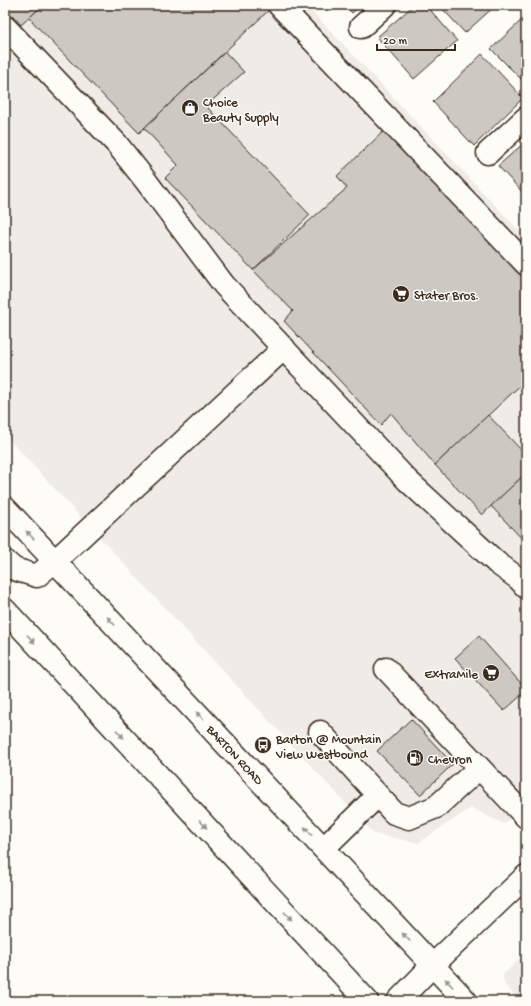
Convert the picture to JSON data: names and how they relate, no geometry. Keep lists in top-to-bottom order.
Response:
{
  "streets": {
    "main road": ["BARTON ROAD"]
  },
  "places": {
    "shop": ["Choice Beauty Supply"],
    "supermarket": ["Stater Bros.", "ExtraMile"],
    "bus stop": ["Barton @ Mountain View Westbound"],
    "fuel station": ["Chevron"]
  },
  "scale_bar": "20 m"
}
